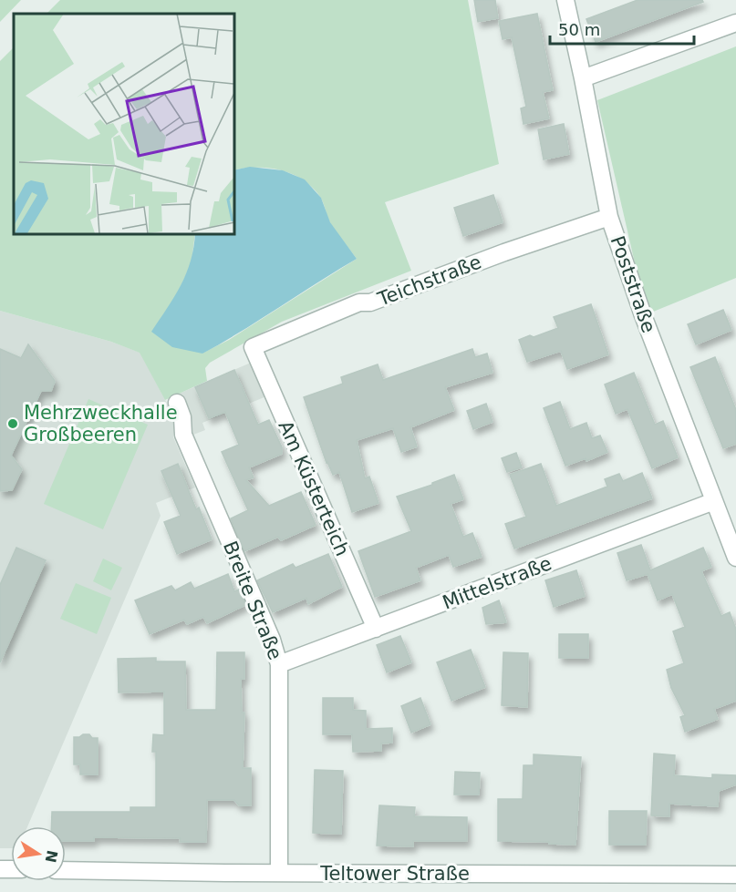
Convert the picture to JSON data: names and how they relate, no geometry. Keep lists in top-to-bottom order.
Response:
{
  "streets": {
    "street": [
      "Teichstraße",
      "Poststraße",
      "Am Küsterteich",
      "Mittelstraße",
      "Breite Straße",
      "Teltower Straße"
    ]
  },
  "crossings": [
    ["Teichstraße", "Poststraße"],
    ["Teichstraße", "Am Küsterteich"],
    ["Poststraße", "Mittelstraße"],
    ["Am Küsterteich", "Mittelstraße"],
    ["Mittelstraße", "Breite Straße"],
    ["Breite Straße", "Teltower Straße"]
  ],
  "places": ["Mehrzweckhalle Großbeeren"],
  "scale_bar": "50 m",
  "north": "right"
}
